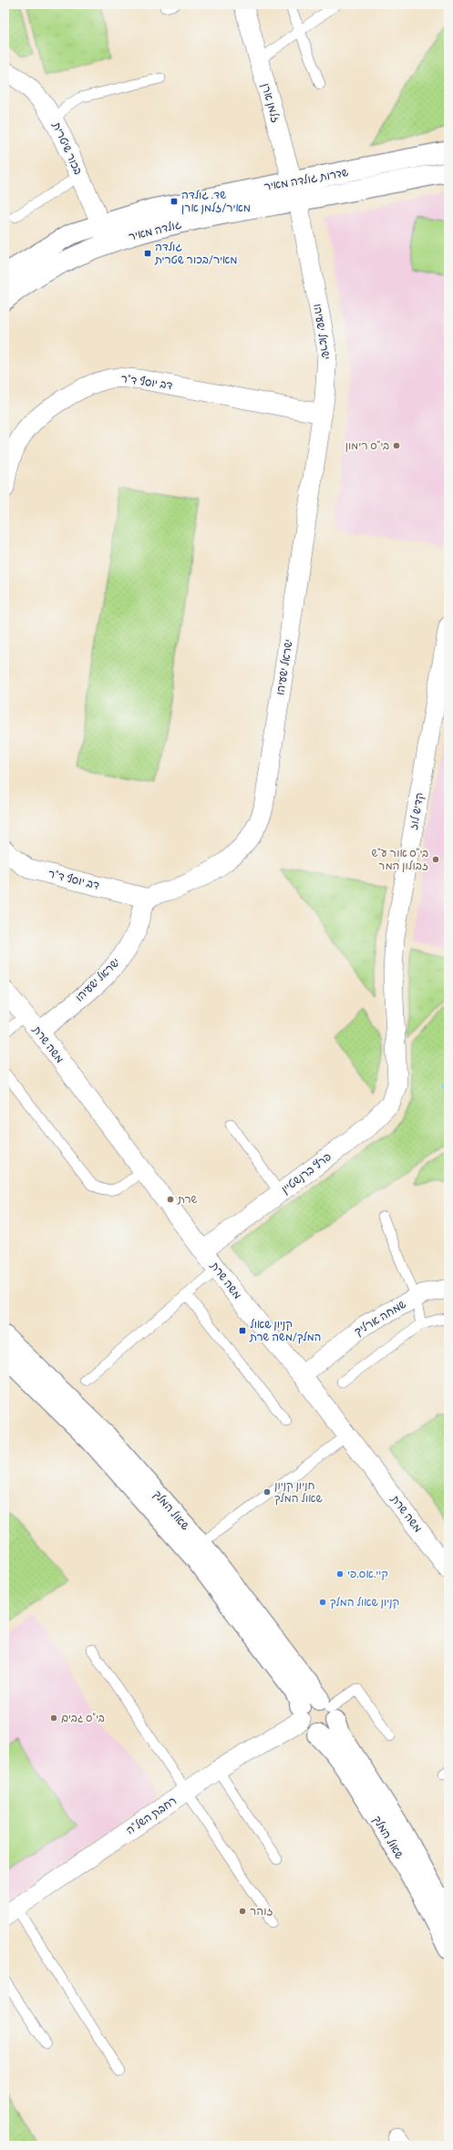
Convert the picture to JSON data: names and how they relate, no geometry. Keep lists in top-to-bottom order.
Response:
{
  "streets": {
    "street": [
      "זלמן ארן",
      "בכור שיטרית",
      "שדרות גולדה מאיר",
      "גולדה מאיר",
      "ישראל ישעיהו",
      "דב יוסף ד\"ר",
      "קדיש לוז",
      "משה שרת",
      "פרץ ברנשטיין",
      "שמחה ארליך",
      "שאול המלך",
      "רחבת השל\"ה"
    ]
  },
  "crossings": [
    ["זלמן ארן", "שדרות גולדה מאיר"],
    ["זלמן ארן", "גולדה מאיר"],
    ["זלמן ארן", "ישראל ישעיהו"],
    ["בכור שיטרית", "שדרות גולדה מאיר"],
    ["בכור שיטרית", "גולדה מאיר"],
    ["גולדה מאיר", "ישראל ישעיהו"],
    ["ישראל ישעיהו", "דב יוסף ד\"ר"],
    ["ישראל ישעיהו", "משה שרת"],
    ["קדיש לוז", "פרץ ברנשטיין"],
    ["משה שרת", "פרץ ברנשטיין"],
    ["משה שרת", "שמחה ארליך"],
    ["שאול המלך", "רחבת השל\"ה"]
  ],
  "places": {
    "transit": ["שד. גולדה מאיר/זלמן ארן", "גולדה מאיר/בכור שטרית", "קניון שאול המלך/משה שרת"],
    "other": [
      "בי\"ס רימון",
      "בי\"ס אור ע\"ש זבולון המר",
      "שרת",
      "חניון קניון שאול המלך",
      "קיי.אס.פי",
      "קניון שאול המלך",
      "בי\"ס גבים",
      "זוהר"
    ]
  }
}
